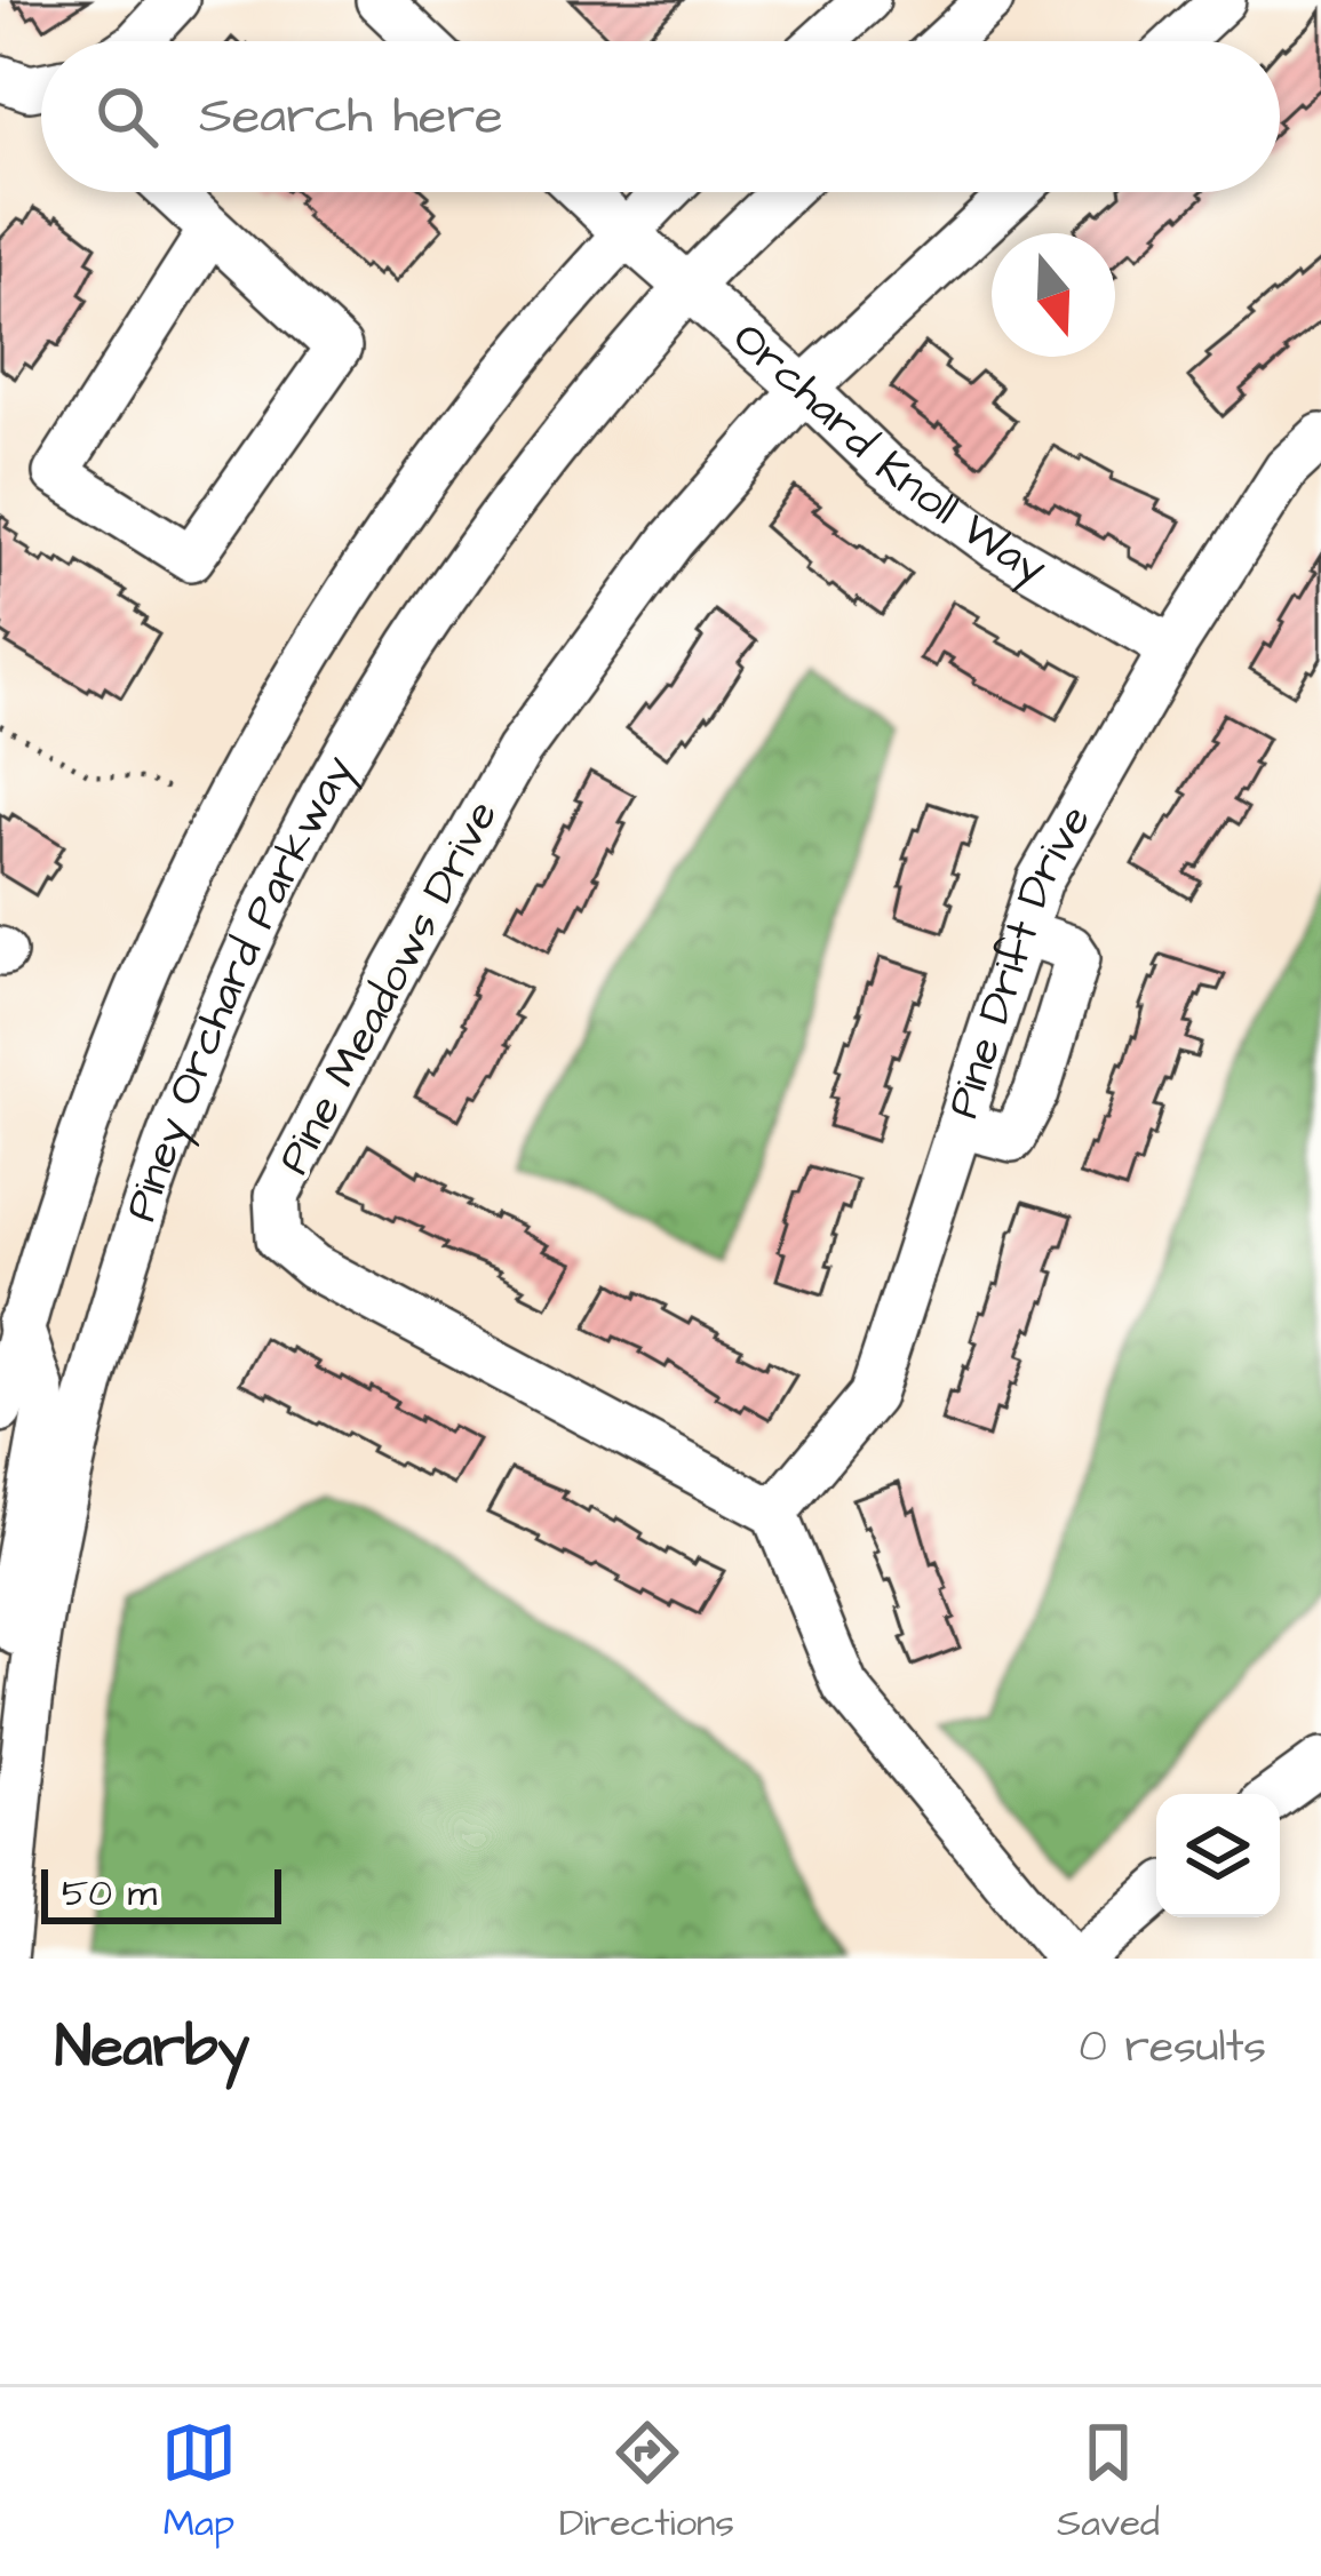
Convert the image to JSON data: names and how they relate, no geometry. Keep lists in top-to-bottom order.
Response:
{
  "streets": {
    "street": [
      "Orchard Knoll Way",
      "Pine Drift Drive",
      "Pine Meadows Drive",
      "Piney Orchard Parkway"
    ]
  },
  "crossings": [
    ["Orchard Knoll Way", "Pine Drift Drive"],
    ["Orchard Knoll Way", "Pine Meadows Drive"],
    ["Orchard Knoll Way", "Piney Orchard Parkway"],
    ["Pine Drift Drive", "Pine Meadows Drive"]
  ],
  "scale_bar": "50 m",
  "north": "bottom",
  "page": {
    "search": "Search here",
    "scale": "50 m",
    "heading": ["Nearby", "0 results"],
    "nav": ["Map", "Directions", "Saved"]
  }
}
